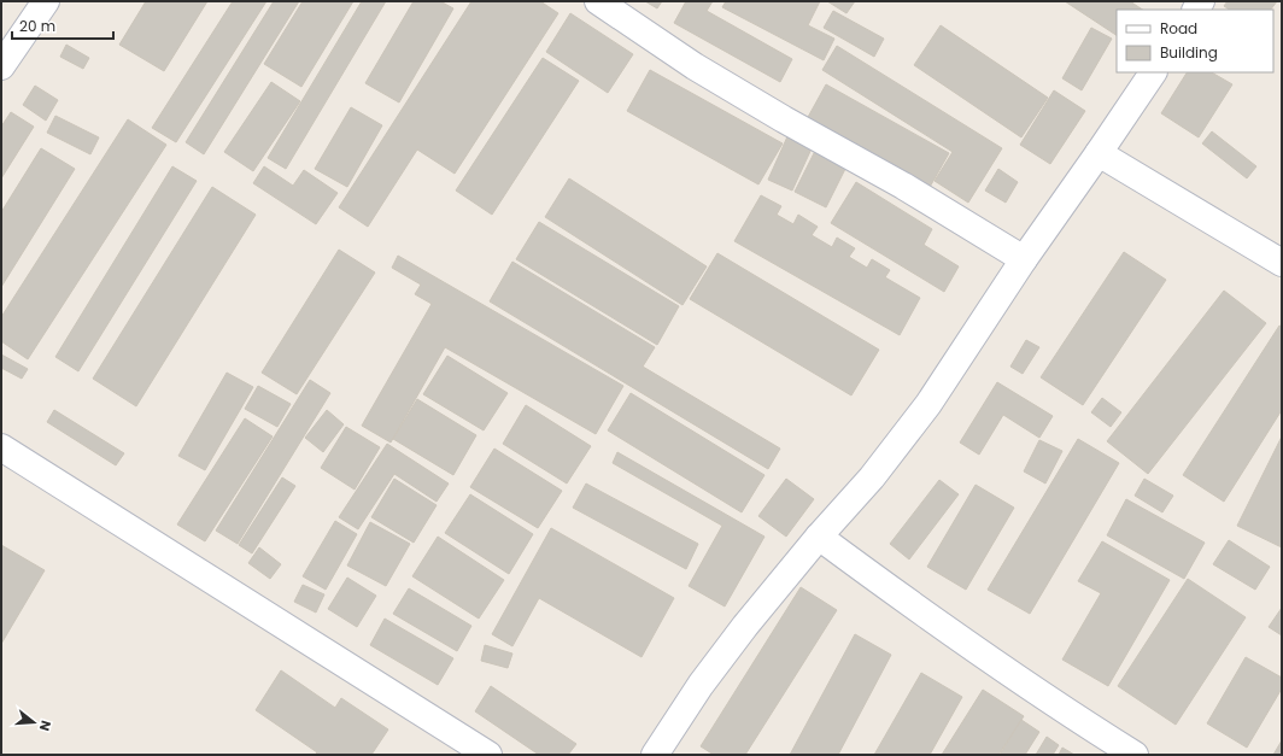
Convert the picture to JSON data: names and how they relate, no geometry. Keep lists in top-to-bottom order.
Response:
{
  "legend": ["Road", "Building"],
  "scale_bar": "20 m",
  "north": "right"
}
